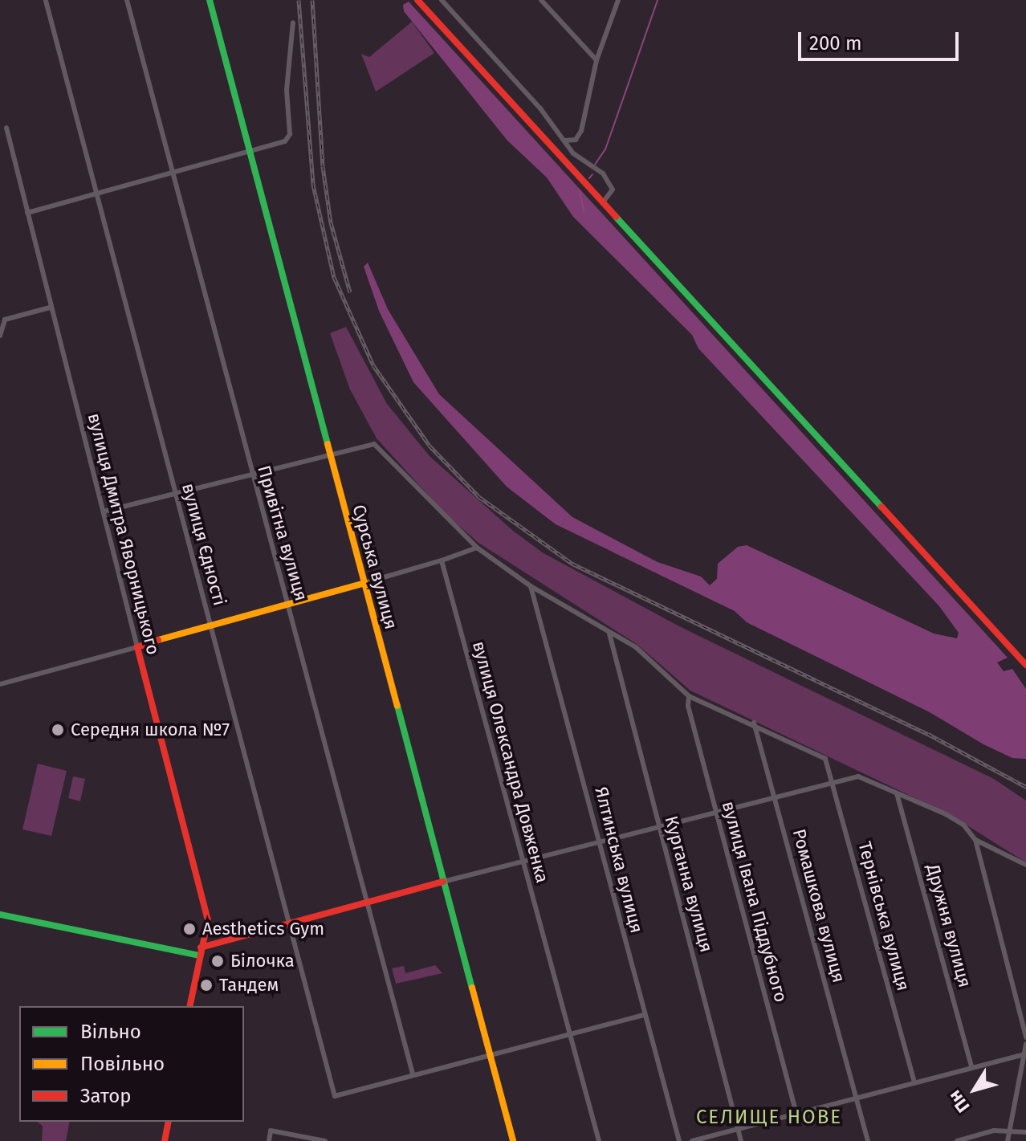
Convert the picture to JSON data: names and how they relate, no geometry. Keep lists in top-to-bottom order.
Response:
{
  "streets": {
    "street": [
      "Привітна вулиця",
      "вулиця Дмитра Яворницького",
      "вулиця Єдності",
      "Сурська вулиця",
      "вулиця Олександра Довженка",
      "Ялтинська вулиця",
      "Курганна вулиця",
      "вулиця Івана Піддубного",
      "Ромашкова вулиця",
      "Тернівська вулиця",
      "Дружня вулиця"
    ]
  },
  "crossings": [
    ["Привітна вулиця", "вулиця Єдності"],
    ["Ромашкова вулиця", "Тернівська вулиця"]
  ],
  "districts": ["СЕЛИЩЕ НОВЕ"],
  "places": [
    "Середня школа №7",
    "Aesthetics Gym",
    "Білочка",
    "Тандем"
  ],
  "legend": ["Вільно", "Повільно", "Затор"],
  "scale_bar": "200 m",
  "north": "bottom left"
}
